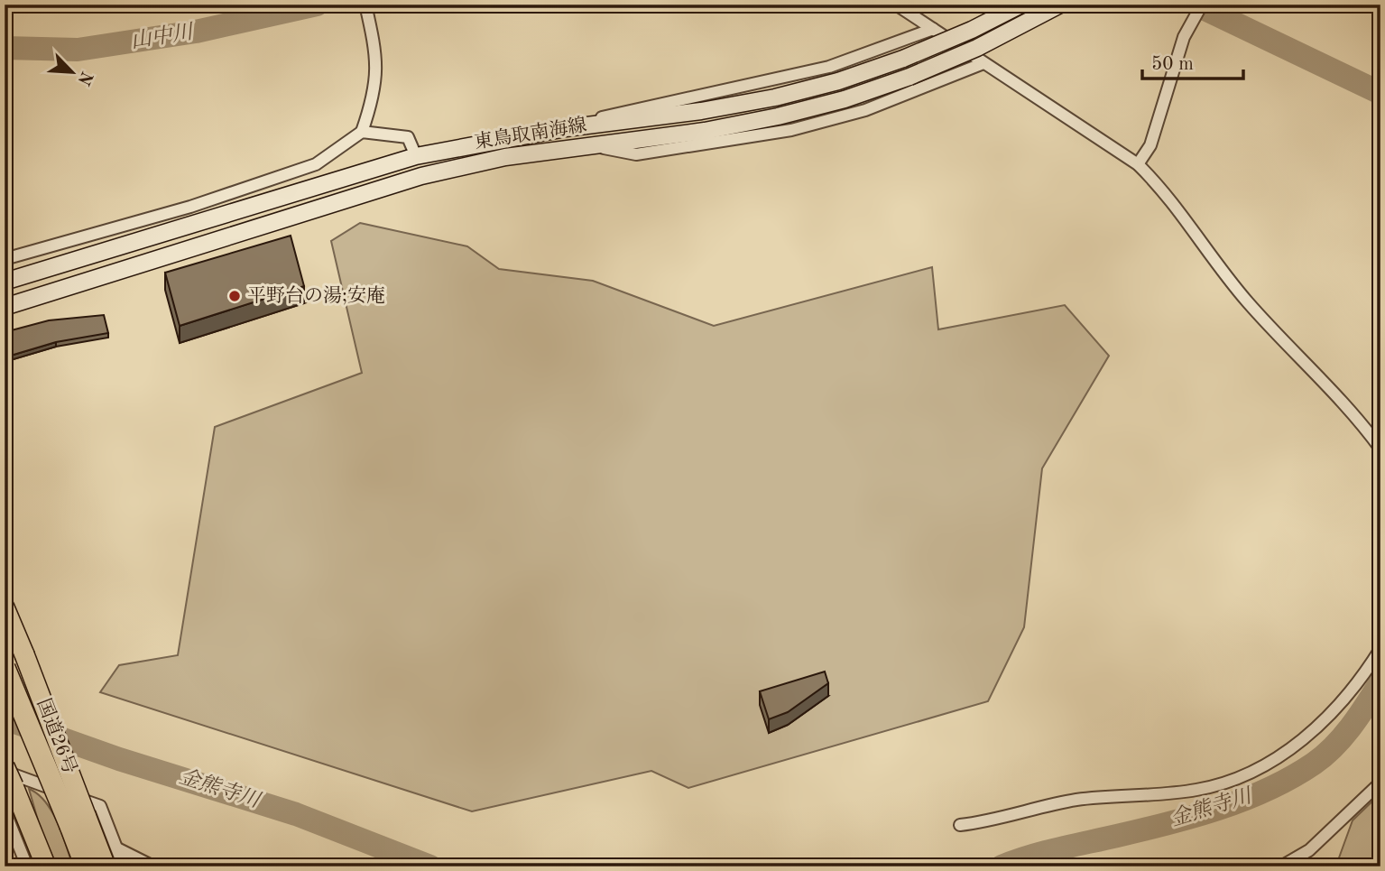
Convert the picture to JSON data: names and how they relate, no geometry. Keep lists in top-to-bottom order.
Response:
{
  "streets": {
    "highway": ["国道26号"],
    "main road": ["東鳥取南海線"]
  },
  "water": ["山中川", "金熊寺川"],
  "places": ["平野台の湯;安庵"],
  "scale_bar": "50 m",
  "north": "bottom right"
}
